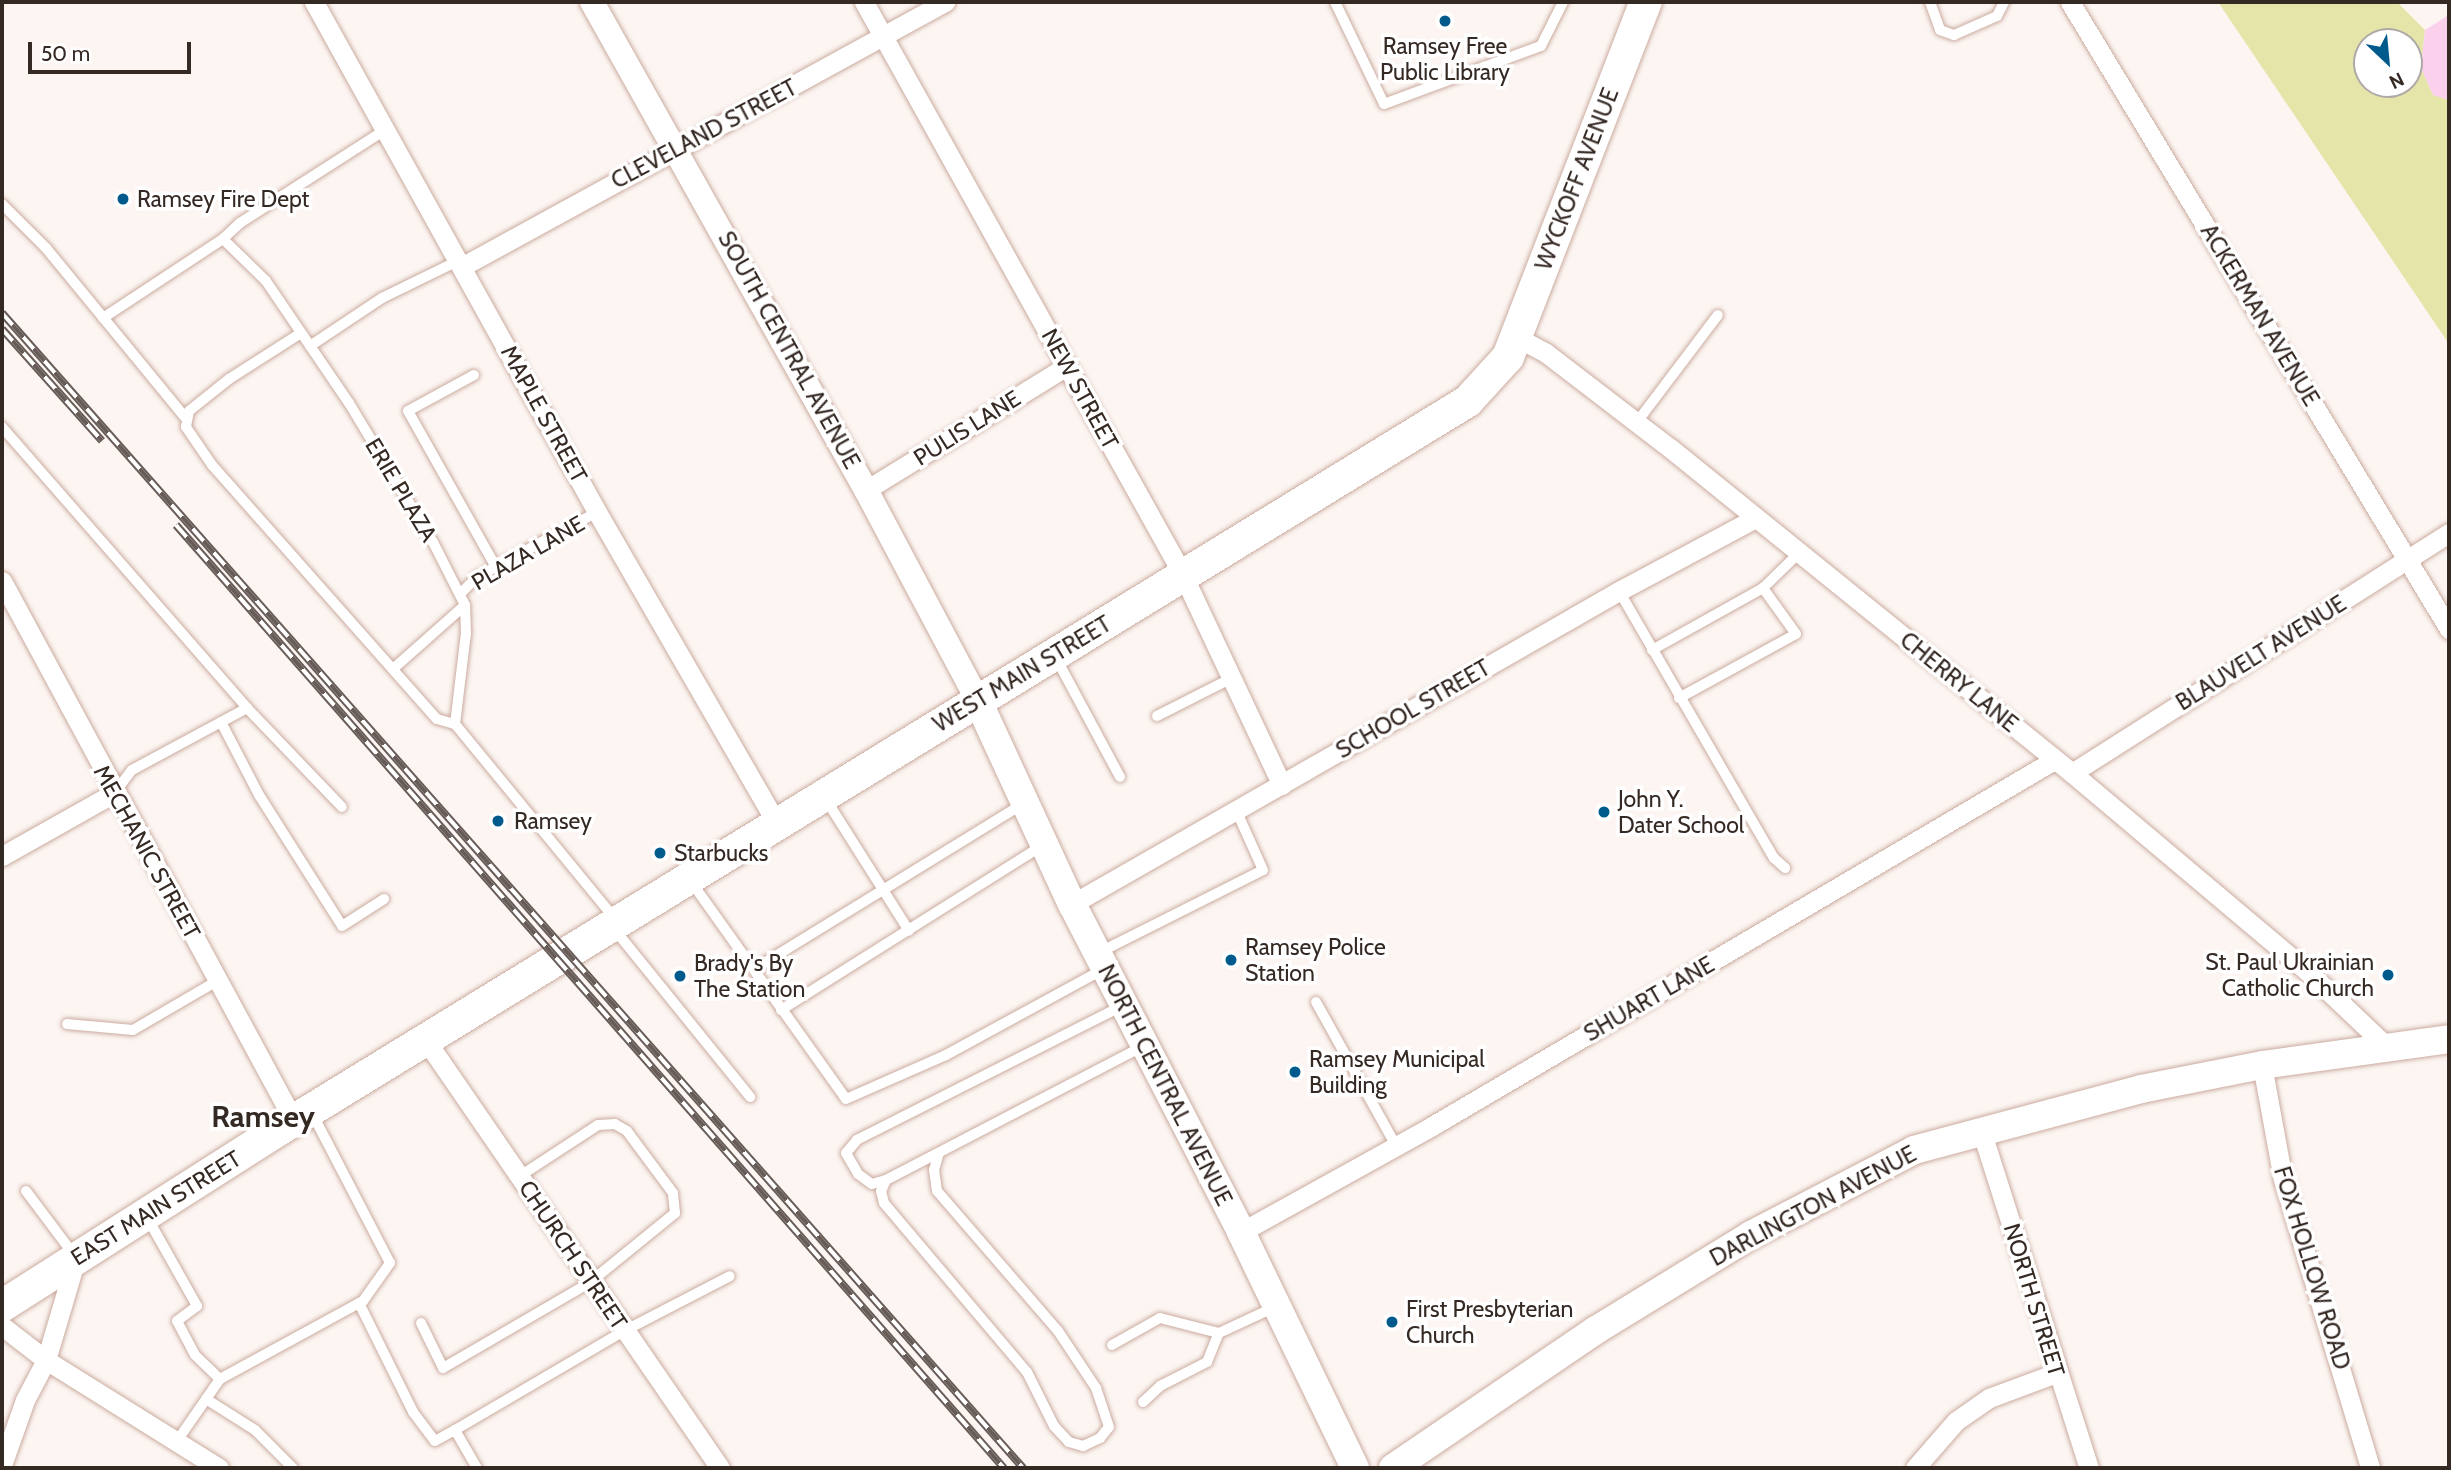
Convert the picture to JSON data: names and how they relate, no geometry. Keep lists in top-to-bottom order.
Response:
{
  "streets": {
    "main road": [
      "WYCKOFF AVENUE",
      "WEST MAIN STREET",
      "NORTH CENTRAL AVENUE",
      "DARLINGTON AVENUE",
      "EAST MAIN STREET"
    ],
    "street": [
      "CLEVELAND STREET",
      "ACKERMAN AVENUE",
      "SOUTH CENTRAL AVENUE",
      "NEW STREET",
      "MAPLE STREET",
      "PULIS LANE",
      "BLAUVELT AVENUE",
      "CHERRY LANE",
      "SCHOOL STREET",
      "MECHANIC STREET",
      "SHUART LANE",
      "CHURCH STREET",
      "FOX HOLLOW ROAD",
      "NORTH STREET"
    ],
    "lane": ["ERIE PLAZA", "PLAZA LANE"]
  },
  "crossings": [
    ["CLEVELAND STREET", "SOUTH CENTRAL AVENUE"],
    ["CLEVELAND STREET", "NEW STREET"],
    ["CLEVELAND STREET", "MAPLE STREET"],
    ["CLEVELAND STREET", "ERIE PLAZA"],
    ["WYCKOFF AVENUE", "WEST MAIN STREET"],
    ["WYCKOFF AVENUE", "CHERRY LANE"],
    ["ACKERMAN AVENUE", "BLAUVELT AVENUE"],
    ["SOUTH CENTRAL AVENUE", "PULIS LANE"],
    ["SOUTH CENTRAL AVENUE", "WEST MAIN STREET"],
    ["SOUTH CENTRAL AVENUE", "NORTH CENTRAL AVENUE"],
    ["NEW STREET", "PULIS LANE"],
    ["NEW STREET", "WEST MAIN STREET"],
    ["NEW STREET", "SCHOOL STREET"],
    ["MAPLE STREET", "PLAZA LANE"],
    ["MAPLE STREET", "WEST MAIN STREET"],
    ["ERIE PLAZA", "PLAZA LANE"],
    ["BLAUVELT AVENUE", "CHERRY LANE"],
    ["WEST MAIN STREET", "CHERRY LANE"],
    ["WEST MAIN STREET", "NORTH CENTRAL AVENUE"],
    ["WEST MAIN STREET", "EAST MAIN STREET"],
    ["CHERRY LANE", "SCHOOL STREET"],
    ["CHERRY LANE", "SHUART LANE"],
    ["CHERRY LANE", "DARLINGTON AVENUE"],
    ["SCHOOL STREET", "NORTH CENTRAL AVENUE"],
    ["MECHANIC STREET", "EAST MAIN STREET"],
    ["SHUART LANE", "NORTH CENTRAL AVENUE"],
    ["DARLINGTON AVENUE", "FOX HOLLOW ROAD"],
    ["DARLINGTON AVENUE", "NORTH STREET"],
    ["EAST MAIN STREET", "CHURCH STREET"]
  ],
  "districts": ["Ramsey"],
  "places": [
    "Ramsey Free Public Library",
    "Ramsey Fire Dept",
    "John Y. Dater School",
    "Ramsey",
    "Starbucks",
    "Ramsey Police Station",
    "St. Paul Ukrainian Catholic Church",
    "Brady's By The Station",
    "Ramsey Municipal Building",
    "First Presbyterian Church"
  ],
  "scale_bar": "50 m",
  "north": "bottom right"
}
